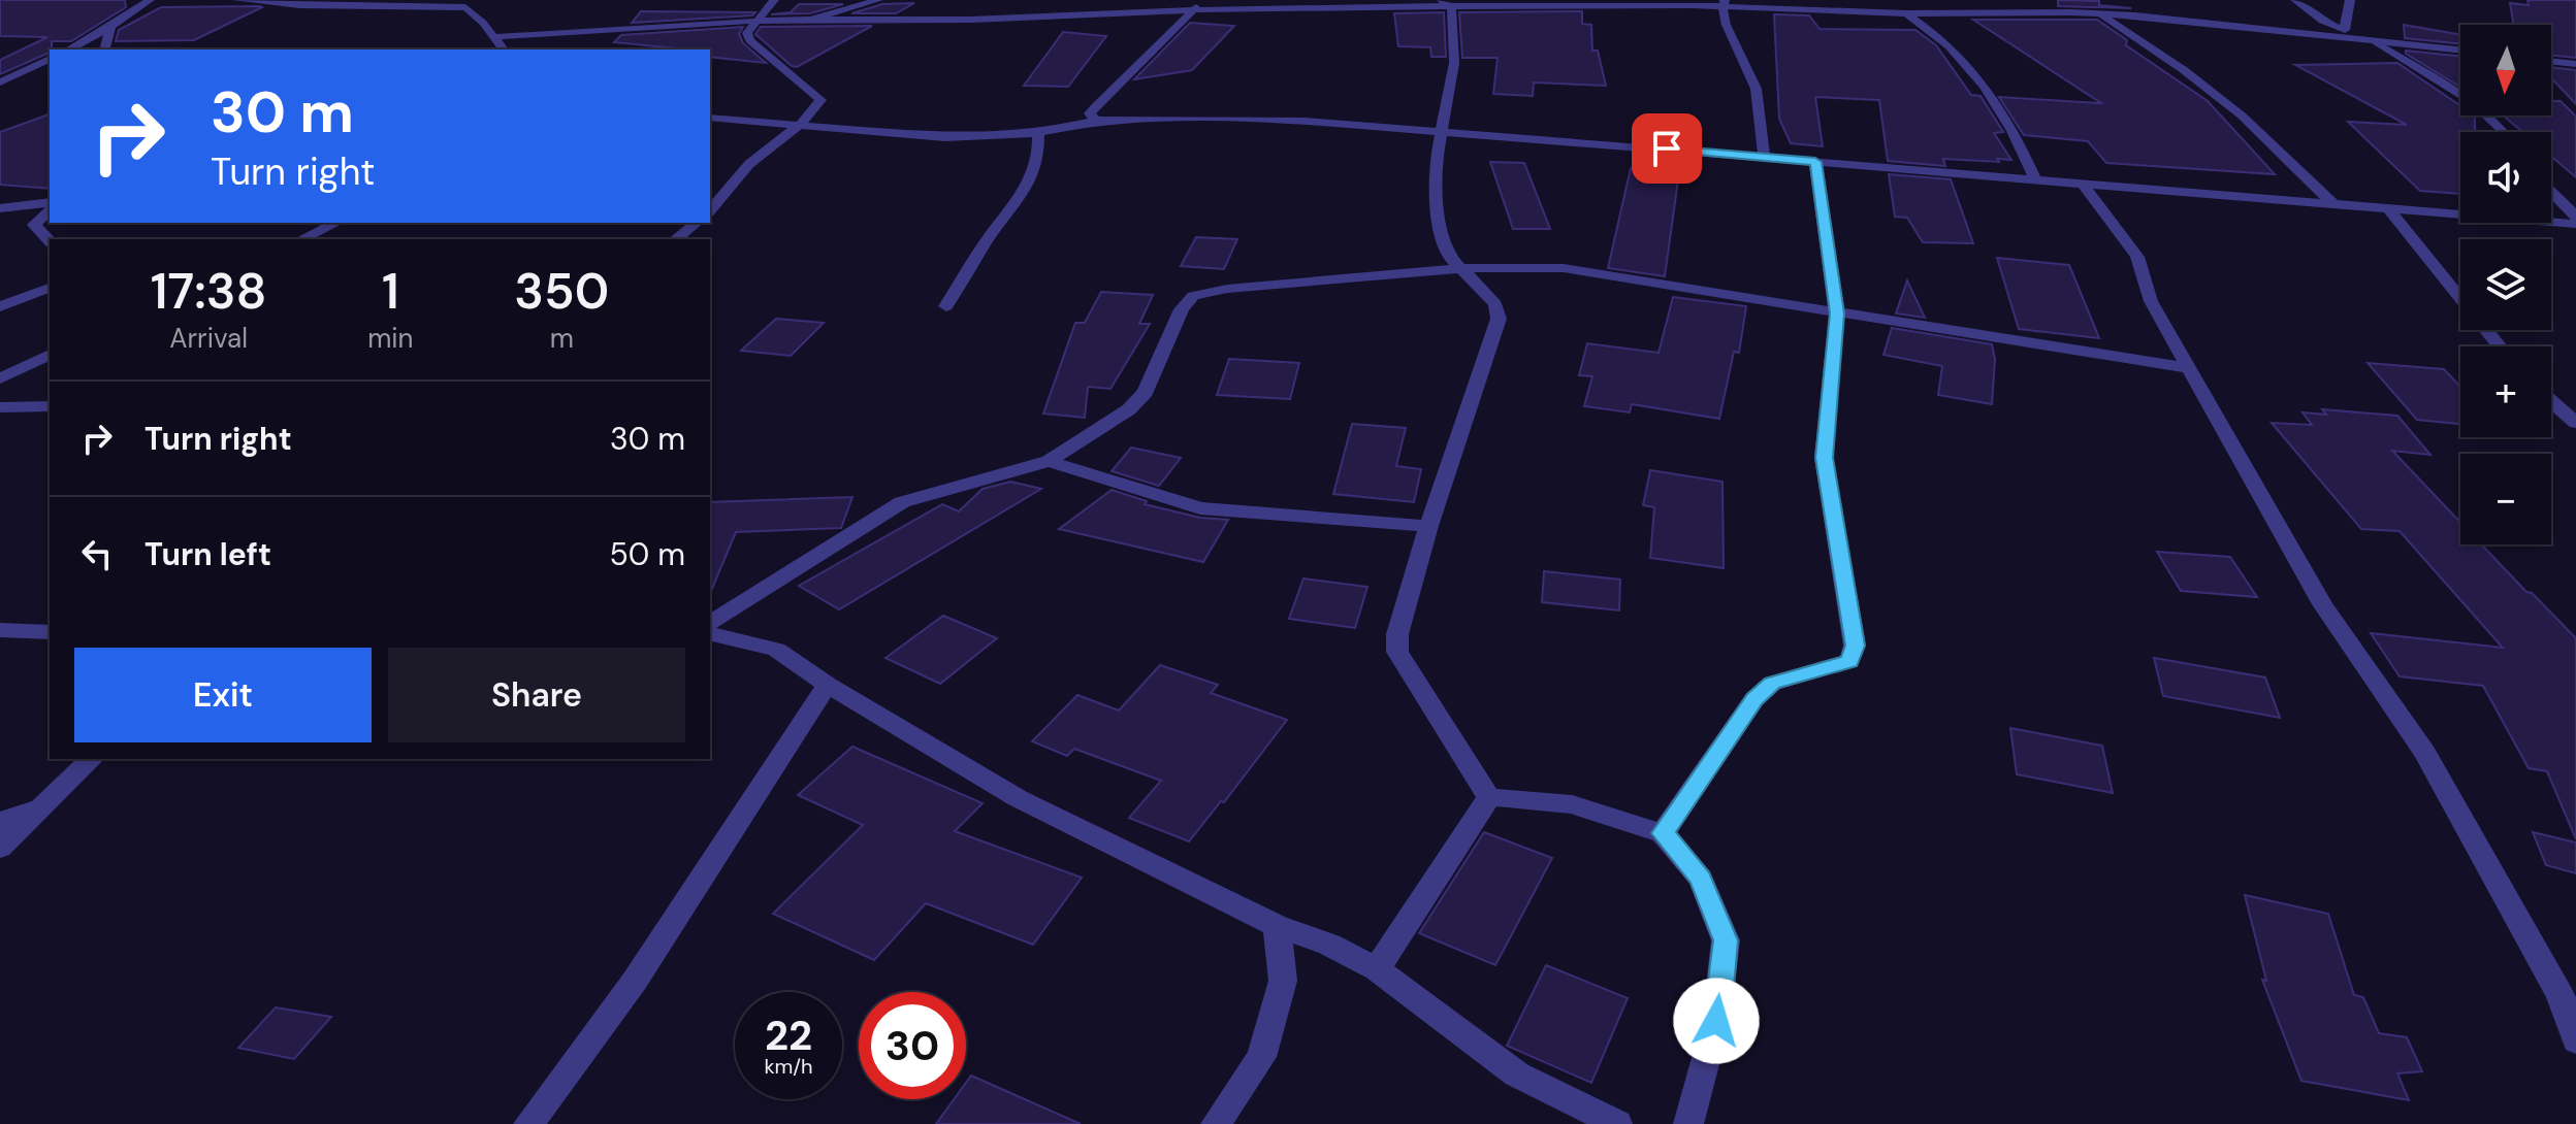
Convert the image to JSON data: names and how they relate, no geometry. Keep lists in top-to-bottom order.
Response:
{
  "north": "bottom",
  "page": {
    "map_buttons": ["+", "−"],
    "turn": ["30 m", "Turn right"],
    "eta": [
      "17:38",
      "Arrival",
      "1",
      "min",
      "350",
      "m"
    ],
    "list": [
      {
        "name": "Turn right",
        "value": "30 m"
      },
      {
        "name": "Turn left",
        "value": "50 m"
      }
    ],
    "buttons": ["Exit", "Share"],
    "speed": "22 km/h",
    "limit": "30"
  }
}
